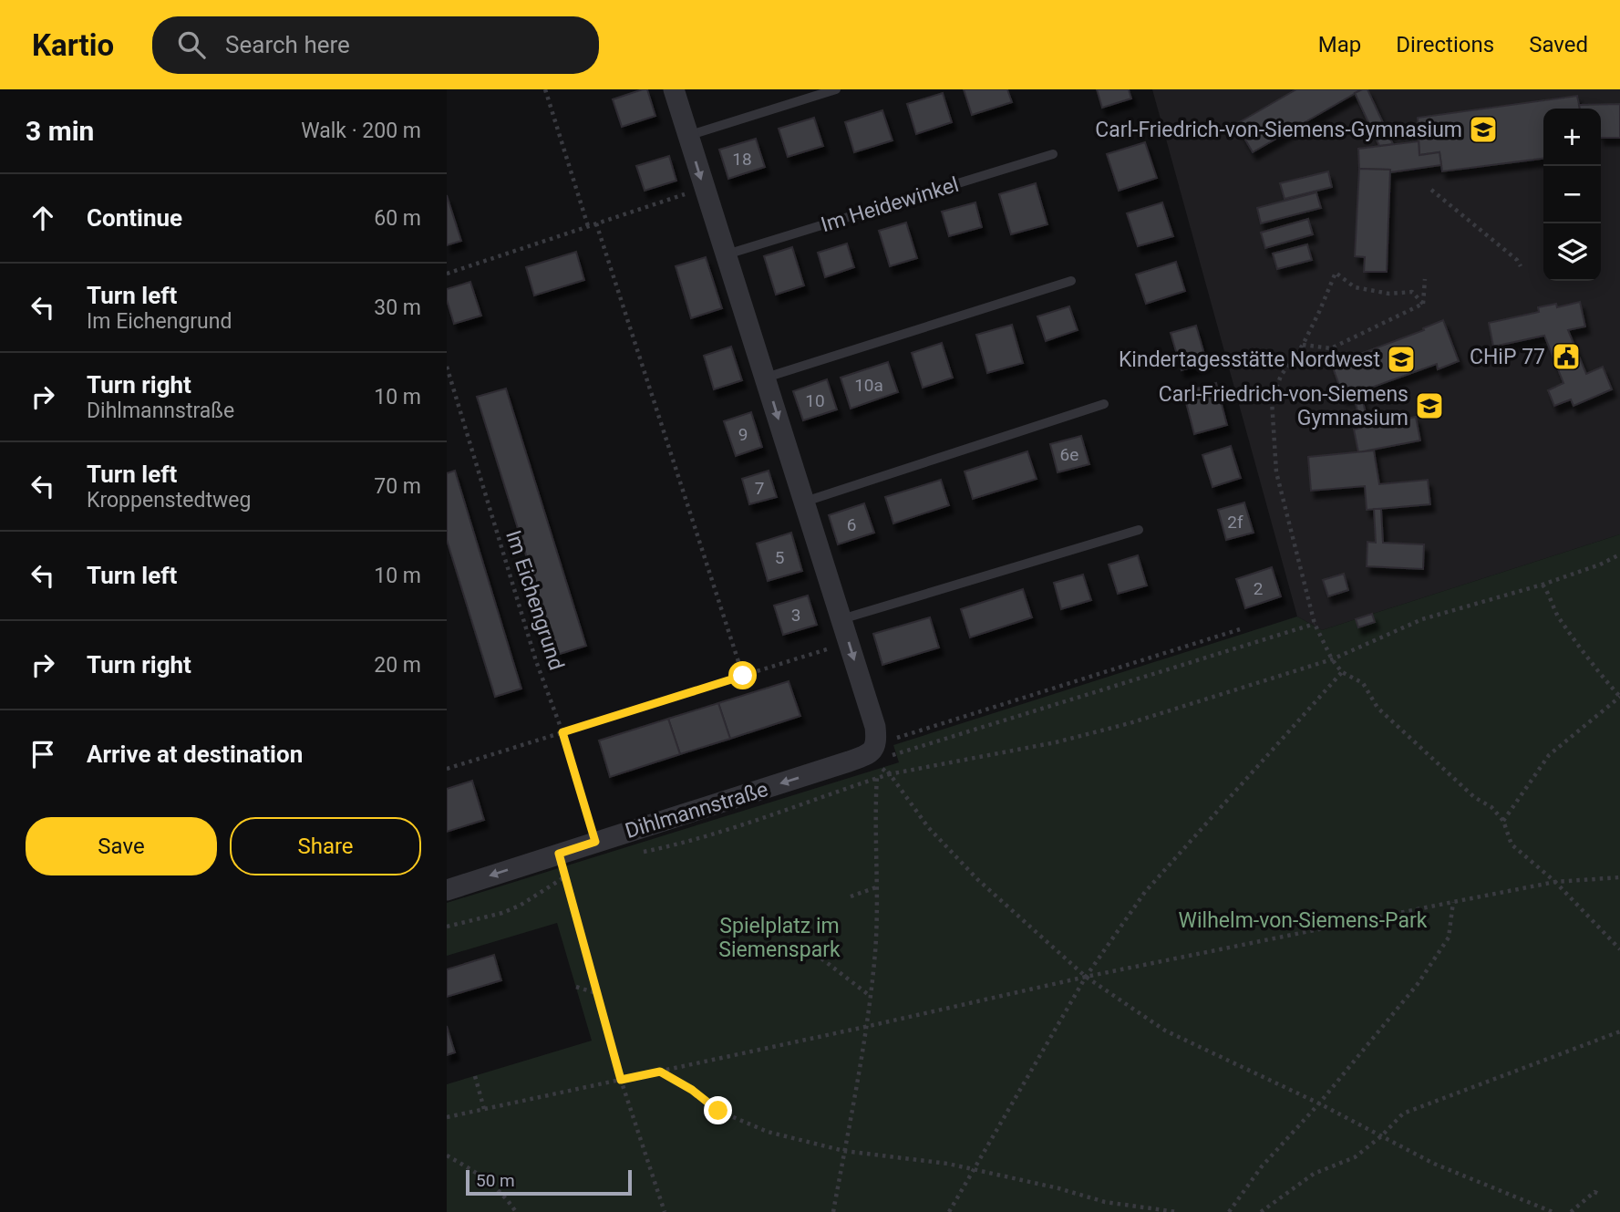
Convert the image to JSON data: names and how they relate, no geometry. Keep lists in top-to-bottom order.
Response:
{
  "streets": {
    "street": ["Dihlmannstraße"],
    "lane": ["Im Heidewinkel"],
    "path": ["Im Eichengrund"]
  },
  "crossings": [
    ["Im Eichengrund", "Dihlmannstraße"]
  ],
  "one_way": ["Dihlmannstraße"],
  "parks": ["Wilhelm-von-Siemens-Park", "Spielplatz im Siemenspark"],
  "places": {
    "school or university": ["Carl-Friedrich-von-Siemens-Gymnasium", "Kindertagesstätte Nordwest", "Carl-Friedrich-von-Siemens Gymnasium"],
    "public building": ["CHiP 77"]
  },
  "house_numbers": [
    "18",
    "10a",
    "10",
    "9",
    "6e",
    "7",
    "2f",
    "6",
    "5",
    "2",
    "3"
  ],
  "scale_bar": "50 m",
  "page": {
    "header": "Kartio",
    "search": "Search here",
    "nav": ["Map", "Directions", "Saved"],
    "heading": ["3 min", "Walk · 200 m"],
    "map_buttons": ["+", "−"],
    "list": [
      ["Continue", "60 m"],
      ["Turn left", "Im Eichengrund", "30 m"],
      ["Turn right", "Dihlmannstraße", "10 m"],
      ["Turn left", "Kroppenstedtweg", "70 m"],
      ["Turn left", "10 m"],
      ["Turn right", "20 m"],
      "Arrive at destination"
    ],
    "buttons": ["Save", "Share"],
    "scale": "50 m"
  }
}
